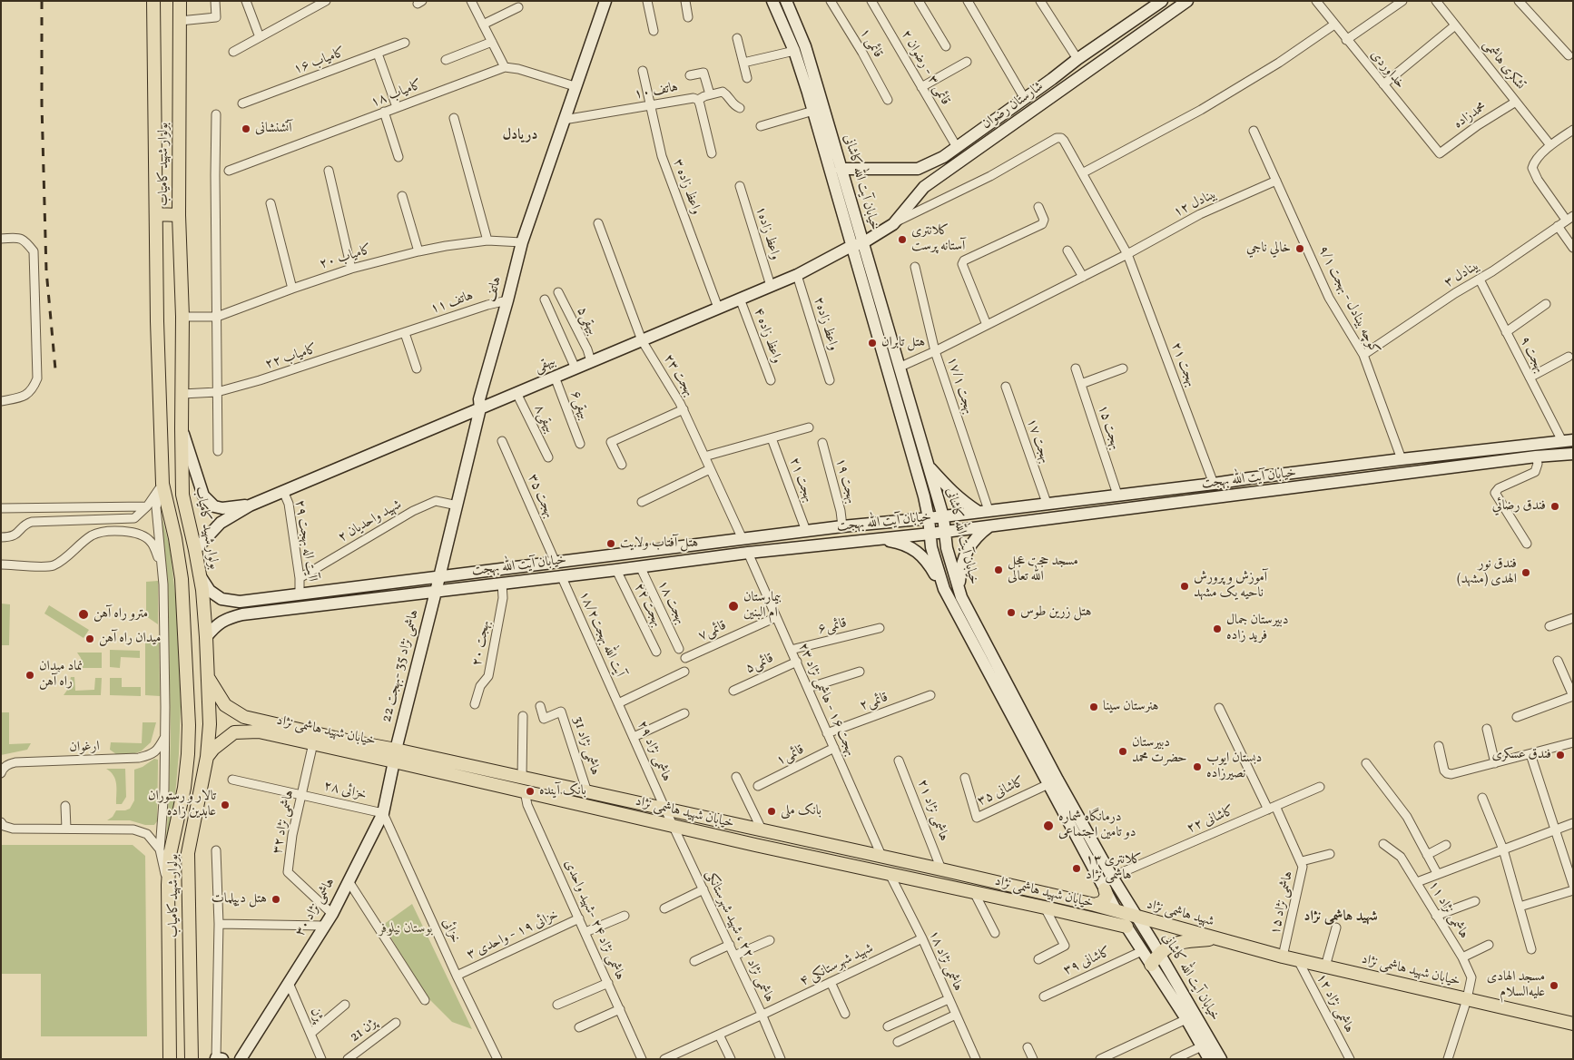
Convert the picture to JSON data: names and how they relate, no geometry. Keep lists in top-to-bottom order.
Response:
{
  "streets": {
    "main road": [
      "شارستان رضوان",
      "بولوار شهید کامیاب",
      "خیابان آیت الله کاشانی",
      "هاتف",
      "بیهقی",
      "خیابان آیت الله بهجت",
      "هاشمی نژاد 35 -بهجت 22",
      "خیابان شهید هاشمی نژاد",
      "هاشمی نژاد ۳۰",
      "شهید هاشمی نژاد"
    ],
    "street": [
      "قائمی ۱",
      "کامیاب ۱۶",
      "تشکری هاشمی",
      "قائمی ۳ - رضوان ۲",
      "خداوردی",
      "هاتف ۱۰",
      "کامیاب ۱۸",
      "محمدزاده",
      "واعظ زاده ۳",
      "بینادل ۱۲",
      "واعظ زاده۱",
      "کامیاب ۲۰",
      "بینادل ۳",
      "کوچه بینادل - بهجت ۹/۱",
      "هاتف ۱۱",
      "بیهقی۵",
      "واعظ زاده۲",
      "واعظ زاده ۴",
      "بهجت ۹",
      "کامیاب ۲۲",
      "بهجت ۲۱",
      "بهجت ۲۳",
      "بهجت ۱۷/۱",
      "بیهقی۶",
      "بیهقی۸",
      "بهجت ۱۵",
      "بهجت ۱۷",
      "بهجت ۱۹",
      "بهجت ۳۵",
      "شهید واحدیان ۲",
      "اآیت اله بهجت ۲۹",
      "بهجت ۱۸",
      "بهجت ۲۲",
      "قائمی۶",
      "قائمی۷",
      "آیت الله بهجت۱۸/۲",
      "بهجت ۲۰",
      "قائمی۵",
      "بهجت ۱۶ - هاشمی نژاد ۲۳",
      "قائمی۲",
      "هاشمی نژاد 31",
      "ارغوان",
      "هاشمی نژاد ۲۹",
      "قائمی۱",
      "خزائی ۲۸",
      "کاشانی ۳۵",
      "هاشمی نژاد ۲۱",
      "کاشانی ۲۲",
      "هاشمی نژاد ۳۲",
      "هاشمی نژاد ۱۵",
      "هاشمی نژاد ۱۱",
      "هاشمی نژاد ۲۴ -شهید واحدی",
      "خزائی",
      "خزائی ۱۹ - واحدی ۳",
      "هاشمی نژاد ۲۲ ، شهید شهرستانکی",
      "هاشمی نژاد ۱۸",
      "کاشانی ۳۹",
      "شهید شهرستانکی ۴",
      "هاشمی نژاد ۱۲",
      "پژن",
      "پژن 21"
    ]
  },
  "crossings": [
    ["تشکری هاشمی", "محمدزاده"],
    ["قائمی ۳ - رضوان ۲", "شارستان رضوان"],
    ["خداوردی", "محمدزاده"],
    ["هاتف ۱۰", "واعظ زاده ۳"],
    ["هاتف ۱۰", "هاتف"],
    ["شارستان رضوان", "خیابان آیت الله کاشانی"],
    ["شارستان رضوان", "بیهقی"],
    ["شارستان رضوان", "بهجت ۲۱"],
    ["بولوار شهید کامیاب", "کامیاب ۲۰"],
    ["بولوار شهید کامیاب", "کامیاب ۲۲"],
    ["بولوار شهید کامیاب", "خیابان آیت الله بهجت"],
    ["بولوار شهید کامیاب", "خیابان شهید هاشمی نژاد"],
    ["خیابان آیت الله کاشانی", "بینادل ۱۲"],
    ["خیابان آیت الله کاشانی", "بیهقی"],
    ["خیابان آیت الله کاشانی", "خیابان آیت الله بهجت"],
    ["خیابان آیت الله کاشانی", "خیابان شهید هاشمی نژاد"],
    ["خیابان آیت الله کاشانی", "کاشانی ۳۵"],
    ["خیابان آیت الله کاشانی", "کاشانی ۲۲"],
    ["خیابان آیت الله کاشانی", "شهید هاشمی نژاد"],
    ["خیابان آیت الله کاشانی", "کاشانی ۳۹"],
    ["واعظ زاده ۳", "بیهقی"],
    ["بینادل ۱۲", "کوچه بینادل - بهجت ۹/۱"],
    ["بینادل ۱۲", "بهجت ۲۱"],
    ["بینادل ۱۲", "بهجت ۱۷/۱"],
    ["واعظ زاده۱", "بیهقی"],
    ["کامیاب ۲۰", "هاتف"],
    ["بینادل ۳", "کوچه بینادل - بهجت ۹/۱"],
    ["بینادل ۳", "بهجت ۹"],
    ["هاتف", "هاتف ۱۱"],
    ["هاتف", "بیهقی"],
    ["هاتف", "خیابان آیت الله بهجت"],
    ["هاتف", "شهید واحدیان ۲"],
    ["هاتف", "هاشمی نژاد 35 -بهجت 22"],
    ["کوچه بینادل - بهجت ۹/۱", "خیابان آیت الله بهجت"],
    ["هاتف ۱۱", "کامیاب ۲۲"],
    ["بیهقی۵", "بیهقی"],
    ["واعظ زاده۲", "بیهقی"],
    ["واعظ زاده ۴", "بیهقی"],
    ["بهجت ۹", "خیابان آیت الله بهجت"],
    ["بیهقی", "بهجت ۲۳"],
    ["بیهقی", "بیهقی۶"],
    ["بیهقی", "بیهقی۸"],
    ["بیهقی", "اآیت اله بهجت ۲۹"],
    ["بهجت ۲۱", "خیابان آیت الله بهجت"],
    ["بهجت ۲۳", "خیابان آیت الله بهجت"],
    ["بهجت ۱۷/۱", "خیابان آیت الله بهجت"],
    ["بهجت ۱۵", "خیابان آیت الله بهجت"],
    ["بهجت ۱۷", "خیابان آیت الله بهجت"],
    ["خیابان آیت الله بهجت", "بهجت ۱۹"],
    ["خیابان آیت الله بهجت", "بهجت ۳۵"],
    ["خیابان آیت الله بهجت", "اآیت اله بهجت ۲۹"],
    ["خیابان آیت الله بهجت", "بهجت ۱۸"],
    ["خیابان آیت الله بهجت", "بهجت ۲۲"],
    ["خیابان آیت الله بهجت", "آیت الله بهجت۱۸/۲"],
    ["خیابان آیت الله بهجت", "بهجت ۲۰"],
    ["خیابان آیت الله بهجت", "هاشمی نژاد 35 -بهجت 22"],
    ["خیابان آیت الله بهجت", "بهجت ۱۶ - هاشمی نژاد ۲۳"],
    ["شهید واحدیان ۲", "اآیت اله بهجت ۲۹"],
    ["قائمی۶", "بهجت ۱۶ - هاشمی نژاد ۲۳"],
    ["قائمی۷", "بهجت ۱۶ - هاشمی نژاد ۲۳"],
    ["آیت الله بهجت۱۸/۲", "هاشمی نژاد ۲۹"],
    ["قائمی۵", "بهجت ۱۶ - هاشمی نژاد ۲۳"],
    ["هاشمی نژاد 35 -بهجت 22", "خیابان شهید هاشمی نژاد"],
    ["هاشمی نژاد 35 -بهجت 22", "هاشمی نژاد ۳۰"],
    ["بهجت ۱۶ - هاشمی نژاد ۲۳", "قائمی۲"],
    ["بهجت ۱۶ - هاشمی نژاد ۲۳", "خیابان شهید هاشمی نژاد"],
    ["بهجت ۱۶ - هاشمی نژاد ۲۳", "قائمی۱"],
    ["خیابان شهید هاشمی نژاد", "هاشمی نژاد 31"],
    ["خیابان شهید هاشمی نژاد", "هاشمی نژاد ۲۹"],
    ["خیابان شهید هاشمی نژاد", "هاشمی نژاد ۲۱"],
    ["خیابان شهید هاشمی نژاد", "هاشمی نژاد ۳۲"],
    ["خیابان شهید هاشمی نژاد", "هاشمی نژاد ۱۵"],
    ["خیابان شهید هاشمی نژاد", "هاشمی نژاد ۳۰"],
    ["خیابان شهید هاشمی نژاد", "هاشمی نژاد ۱۱"],
    ["خیابان شهید هاشمی نژاد", "شهید هاشمی نژاد"],
    ["خیابان شهید هاشمی نژاد", "هاشمی نژاد ۲۴ -شهید واحدی"],
    ["خیابان شهید هاشمی نژاد", "هاشمی نژاد ۲۲ ، شهید شهرستانکی"],
    ["خیابان شهید هاشمی نژاد", "هاشمی نژاد ۱۸"],
    ["خیابان شهید هاشمی نژاد", "هاشمی نژاد ۱۲"],
    ["هاشمی نژاد ۲۹", "هاشمی نژاد ۲۲ ، شهید شهرستانکی"],
    ["خزائی ۲۸", "هاشمی نژاد ۳۲"],
    ["خزائی ۲۸", "هاشمی نژاد ۳۰"],
    ["خزائی ۲۸", "خزائی"],
    ["کاشانی ۲۲", "هاشمی نژاد ۱۵"],
    ["هاشمی نژاد ۳۲", "هاشمی نژاد ۳۰"],
    ["هاشمی نژاد ۳۰", "خزائی"],
    ["هاشمی نژاد ۳۰", "پژن"],
    ["هاشمی نژاد ۲۴ -شهید واحدی", "خزائی ۱۹ - واحدی ۳"],
    ["خزائی", "خزائی ۱۹ - واحدی ۳"],
    ["هاشمی نژاد ۲۲ ، شهید شهرستانکی", "شهید شهرستانکی ۴"],
    ["هاشمی نژاد ۱۸", "شهید شهرستانکی ۴"]
  ],
  "districts": ["دریادل", "شهید هاشمی نژاد"],
  "parks": ["بوستان نیلوفر"],
  "places": [
    "آتشنشانی",
    "کلانتری آستانه پرست",
    "خالي ناجي",
    "هتل تابران",
    "فندق رضائي",
    "هتل آفتاب ولایت",
    "مسجد حجت عجل الله تعالی",
    "فندق نور الهدى (مشهد)",
    "آموزش و پرورش ناحیه یک مشهد",
    "بیمارستان ام البنین",
    "هتل زرین طوس",
    "مترو راه آهن",
    "دبیرستان جمال فرید زاده",
    "میدان راه آهن",
    "نماد میدان راه آهن",
    "هنرستان سینا",
    "دبیرستان حضرت محمد",
    "فندق عسکری",
    "دبستان ایوب نصیرزاده",
    "بانک آینده",
    "تالار و رستوران عابدین زاده",
    "بانک ملی",
    "درمانگاه شماره دو تامین اجتماعی",
    "کلانتری ۱۳ هاشمی نژاد",
    "هتل دیپلمات",
    "مسجد الهادی علیه‌السلام"
  ]
}
